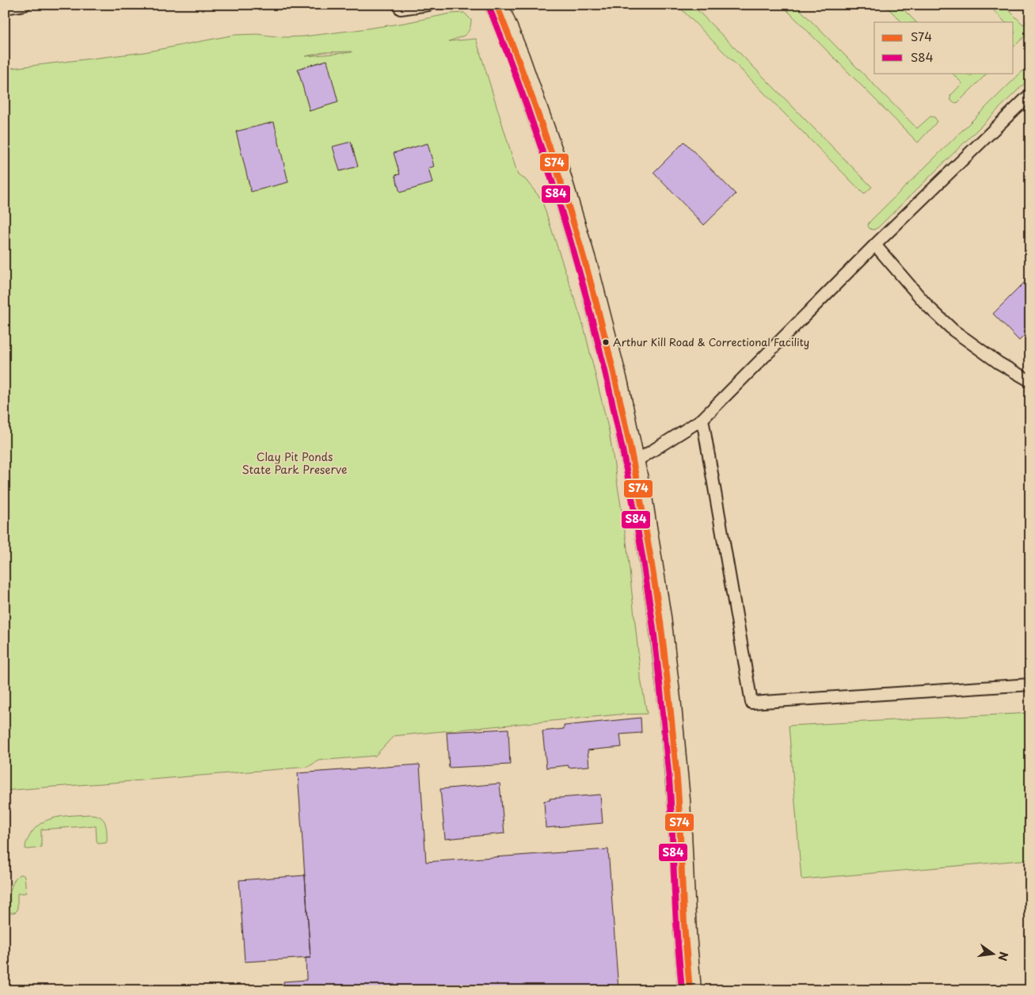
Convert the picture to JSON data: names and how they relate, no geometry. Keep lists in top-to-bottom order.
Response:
{
  "parks": ["Clay Pit Ponds State Park Preserve"],
  "places": ["Arthur Kill Road & Correctional Facility"],
  "lines": ["transit line S74", "transit line S84"],
  "legend": ["S74", "S84"],
  "north": "right"
}
